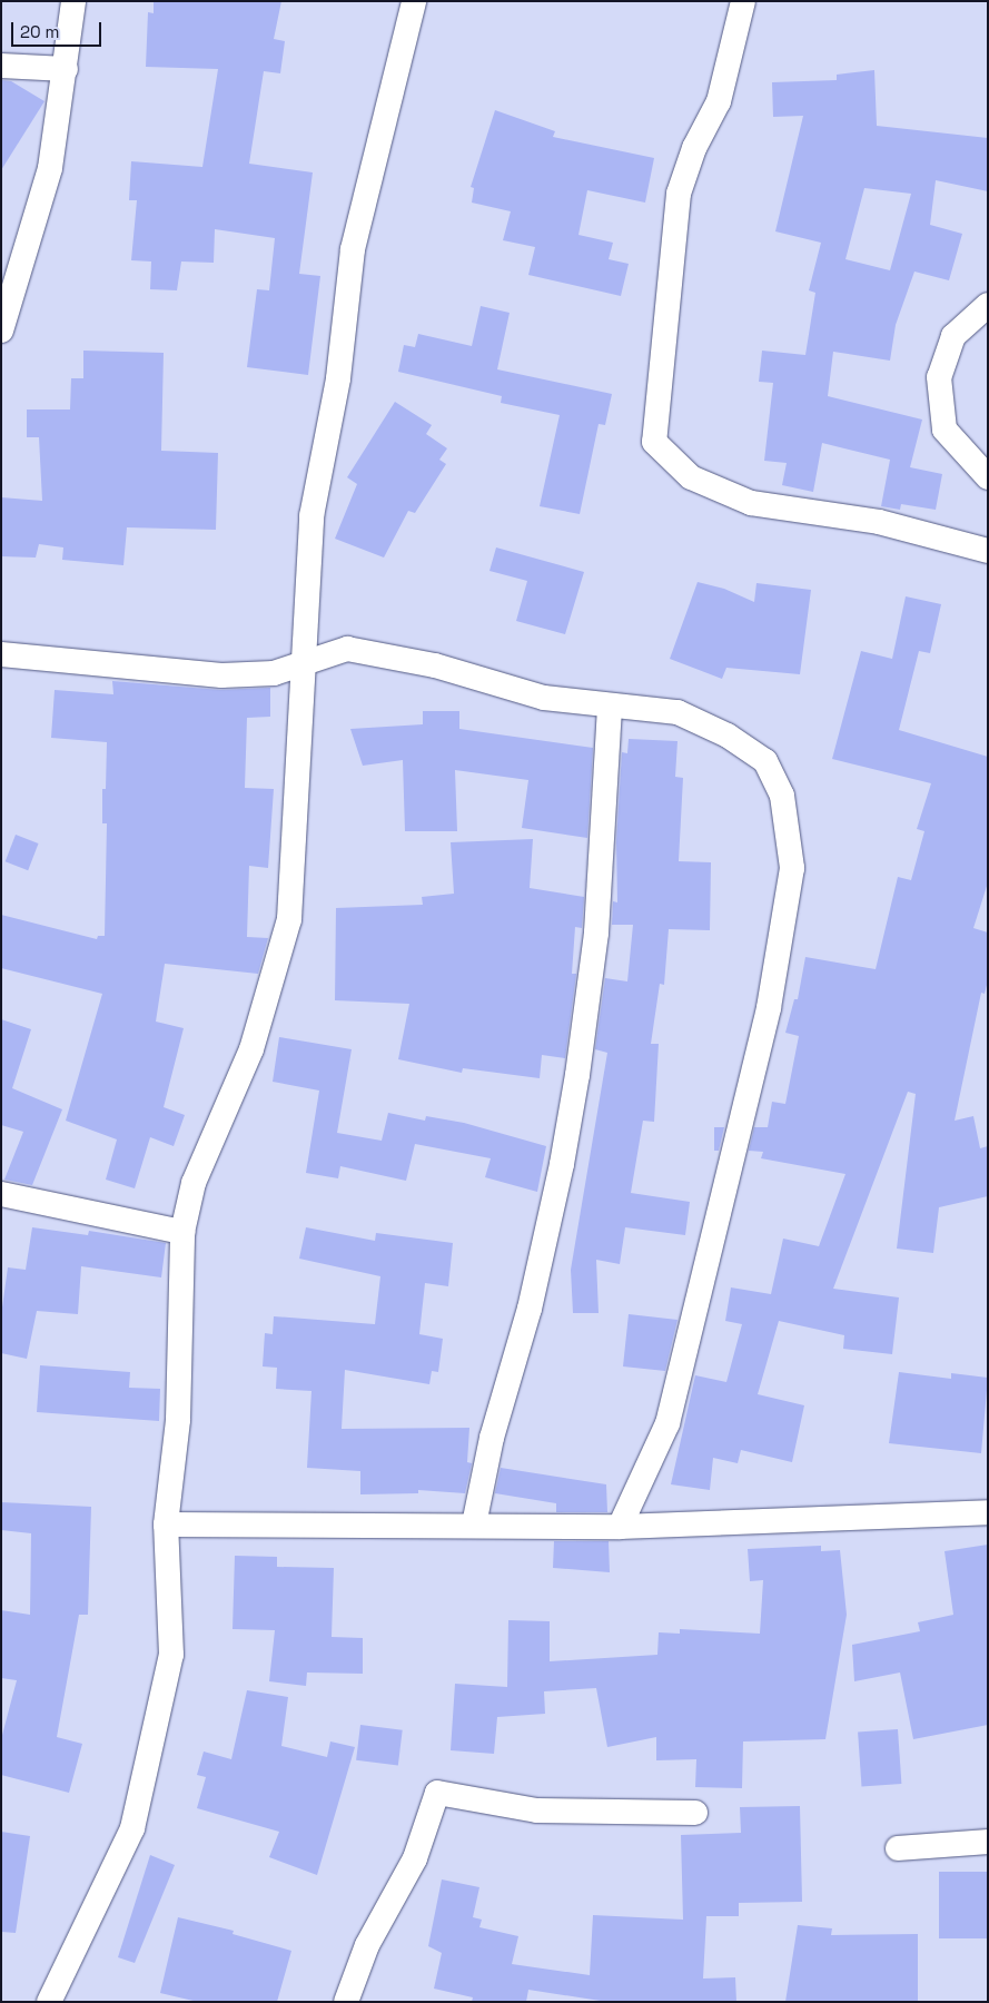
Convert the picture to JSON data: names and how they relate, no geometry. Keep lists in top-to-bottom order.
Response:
{
  "scale_bar": "20 m"
}
